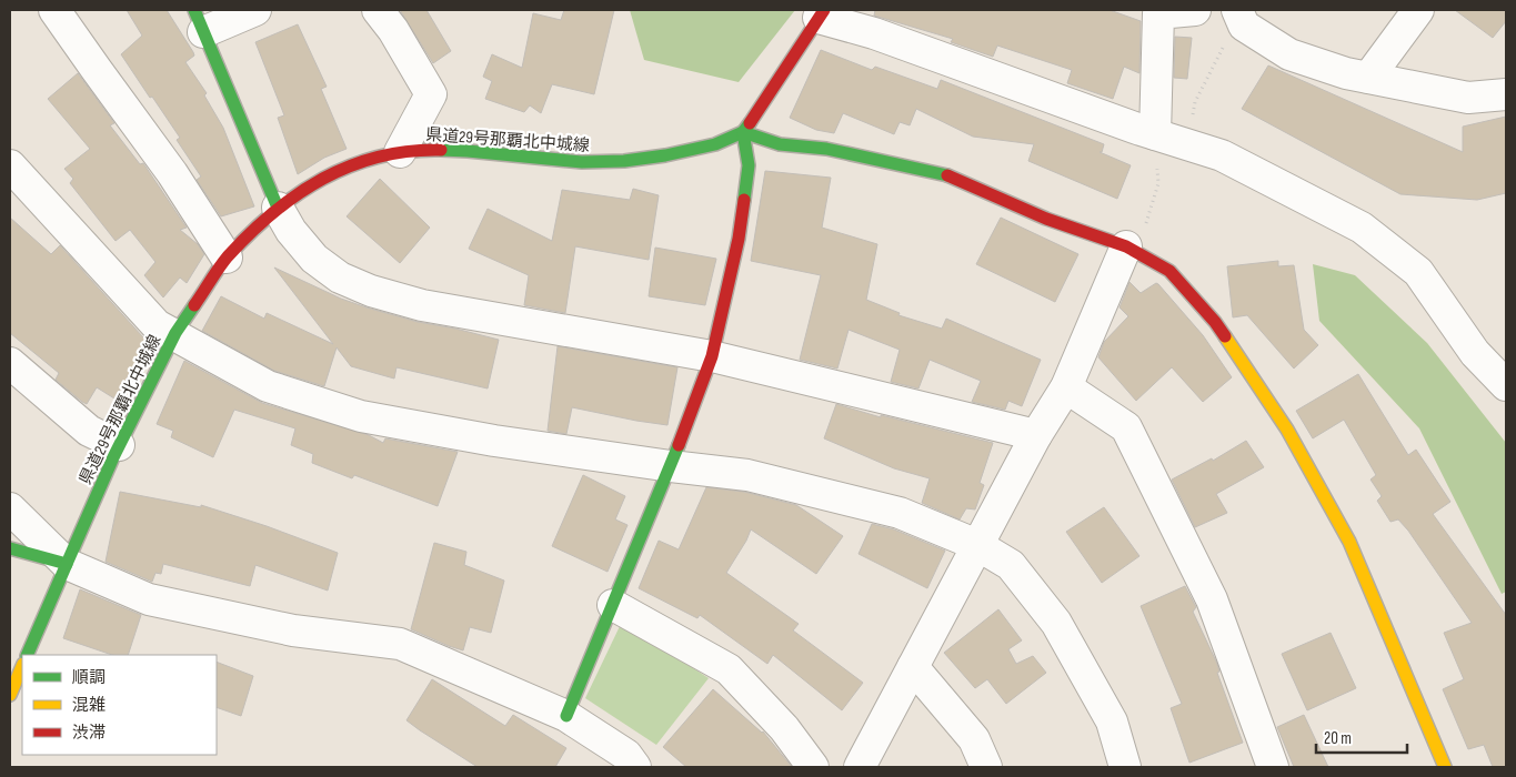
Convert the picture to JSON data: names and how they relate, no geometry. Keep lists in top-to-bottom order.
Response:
{
  "streets": {
    "street": ["県道29号那覇北中城線"]
  },
  "legend": ["順調", "混雑", "渋滞"],
  "scale_bar": "20 m"
}
